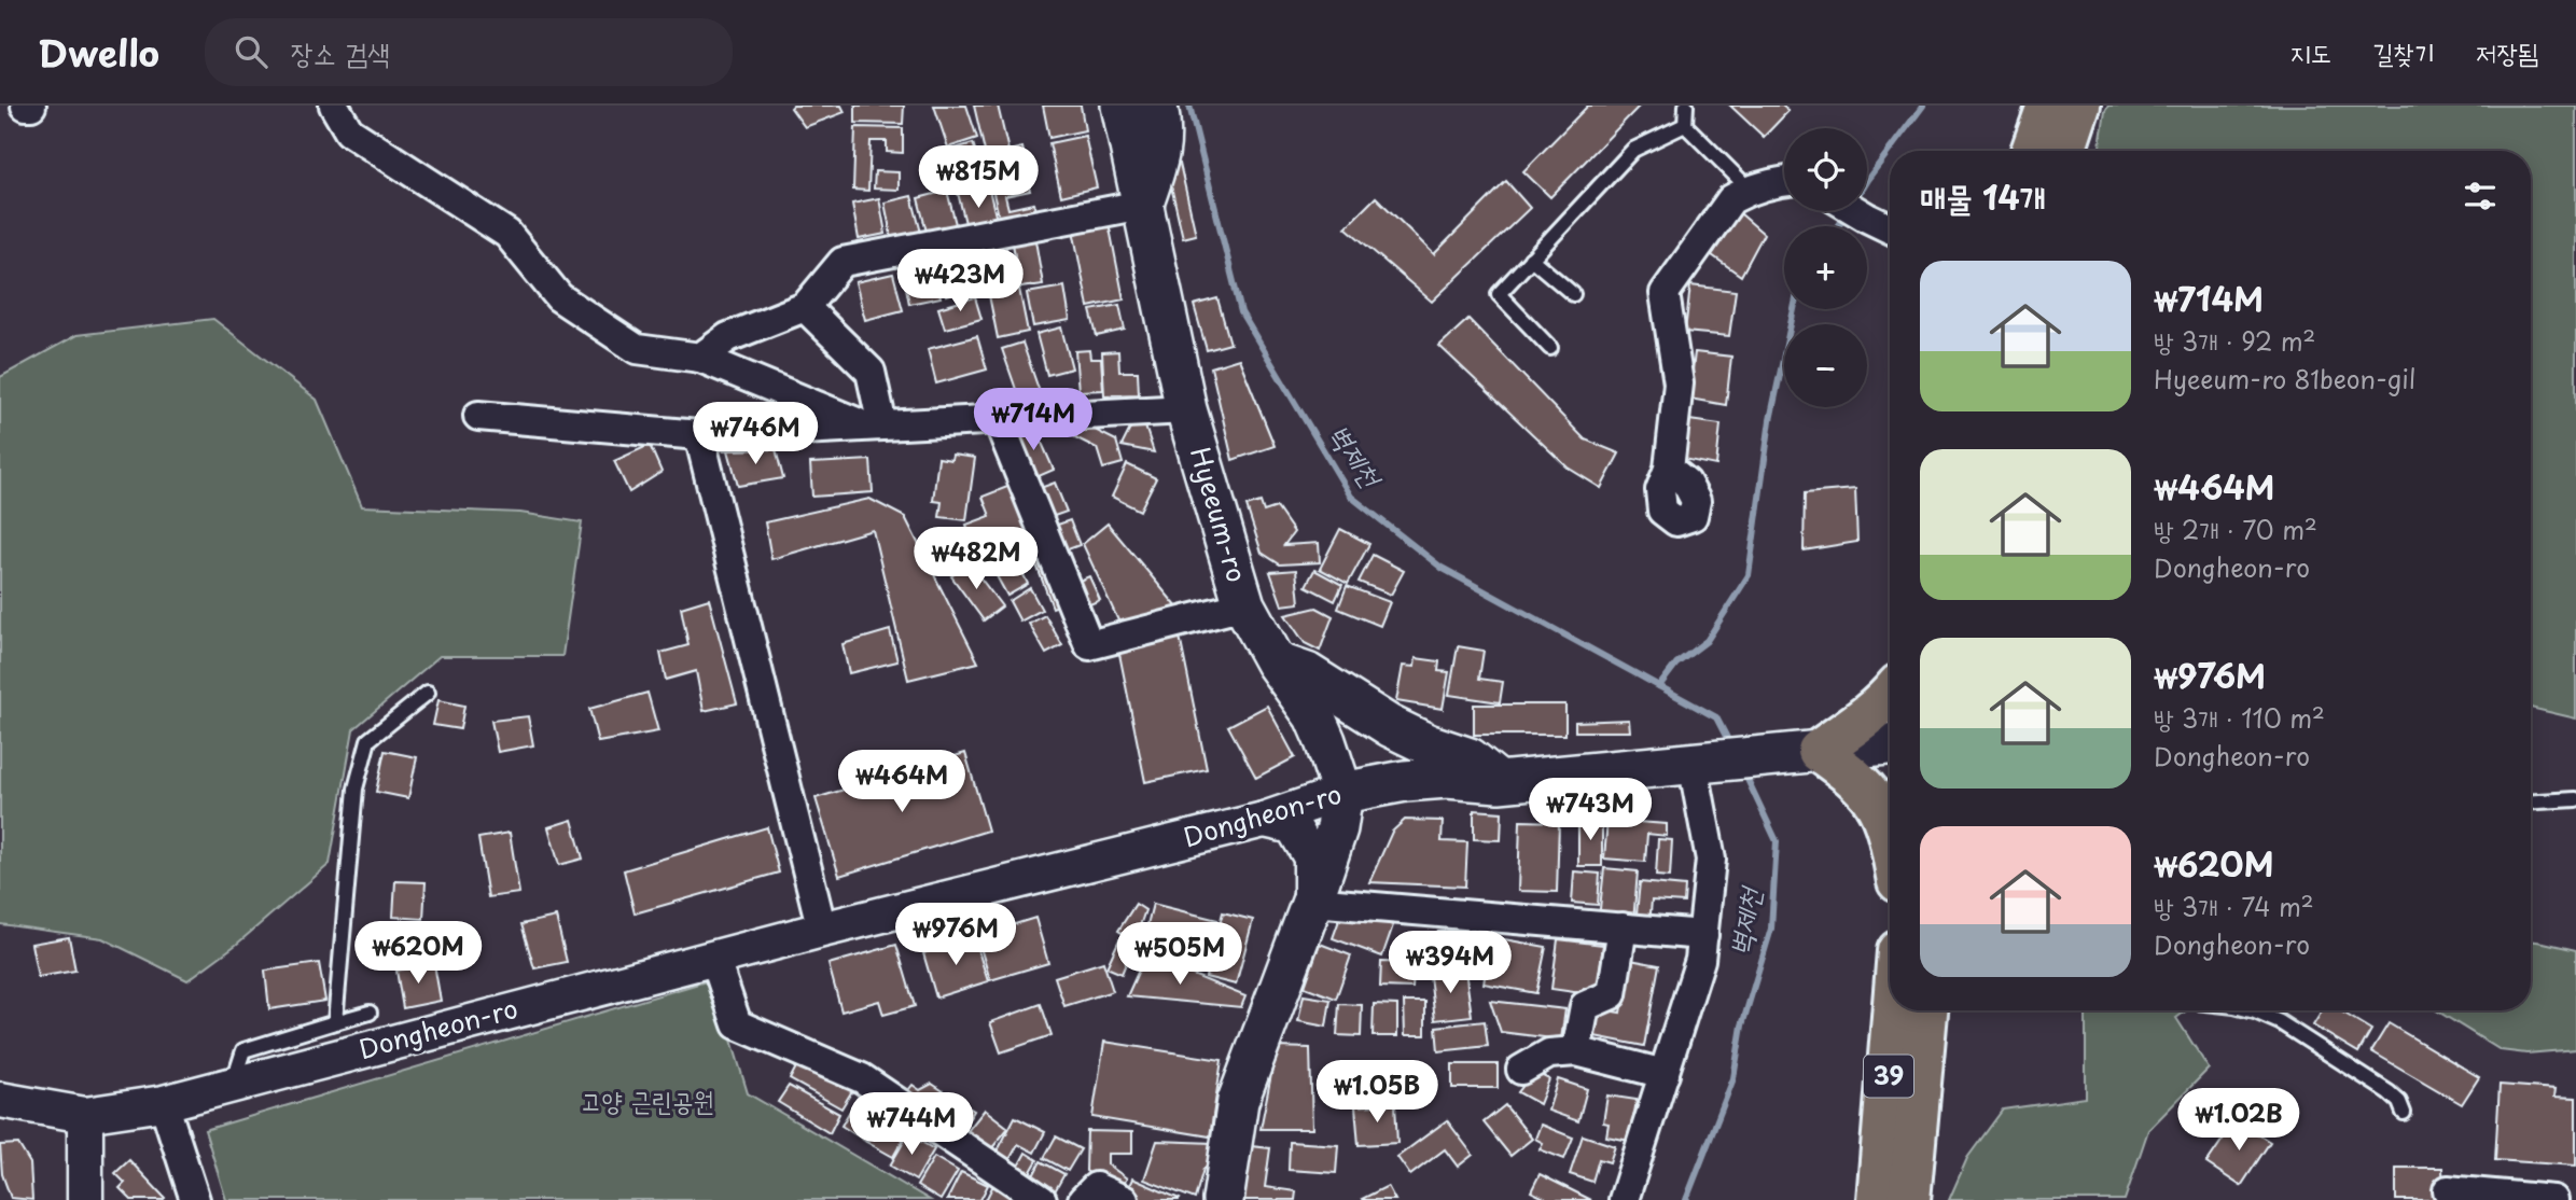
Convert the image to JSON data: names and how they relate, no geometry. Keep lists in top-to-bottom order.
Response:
{
  "streets": {
    "main road": ["Hyeeum-ro", "Dongheon-ro", "39"]
  },
  "crossings": [
    ["Hyeeum-ro", "Dongheon-ro"]
  ],
  "water": ["벽제천"],
  "parks": ["고양 근린공원"],
  "page": {
    "header": "Dwello",
    "search": "장소 검색",
    "nav": ["지도", "길찾기", "저장됨"],
    "map_buttons": ["+", "−"],
    "price": [
      "₩815M",
      "₩423M",
      "₩714M",
      "₩746M",
      "₩482M",
      "₩464M",
      "₩743M",
      "₩976M",
      "₩620M",
      "₩505M",
      "₩394M",
      "₩1.05B",
      "₩1.02B",
      "₩744M"
    ],
    "heading": "매물 14개",
    "list": [
      {
        "name": "₩714M",
        "note": "방 3개 · 92 m² · Hyeeum-ro 81beon-gil"
      },
      {
        "name": "₩464M",
        "note": "방 2개 · 70 m² · Dongheon-ro"
      },
      {
        "name": "₩976M",
        "note": "방 3개 · 110 m² · Dongheon-ro"
      },
      {
        "name": "₩620M",
        "note": "방 3개 · 74 m² · Dongheon-ro"
      }
    ]
  }
}
